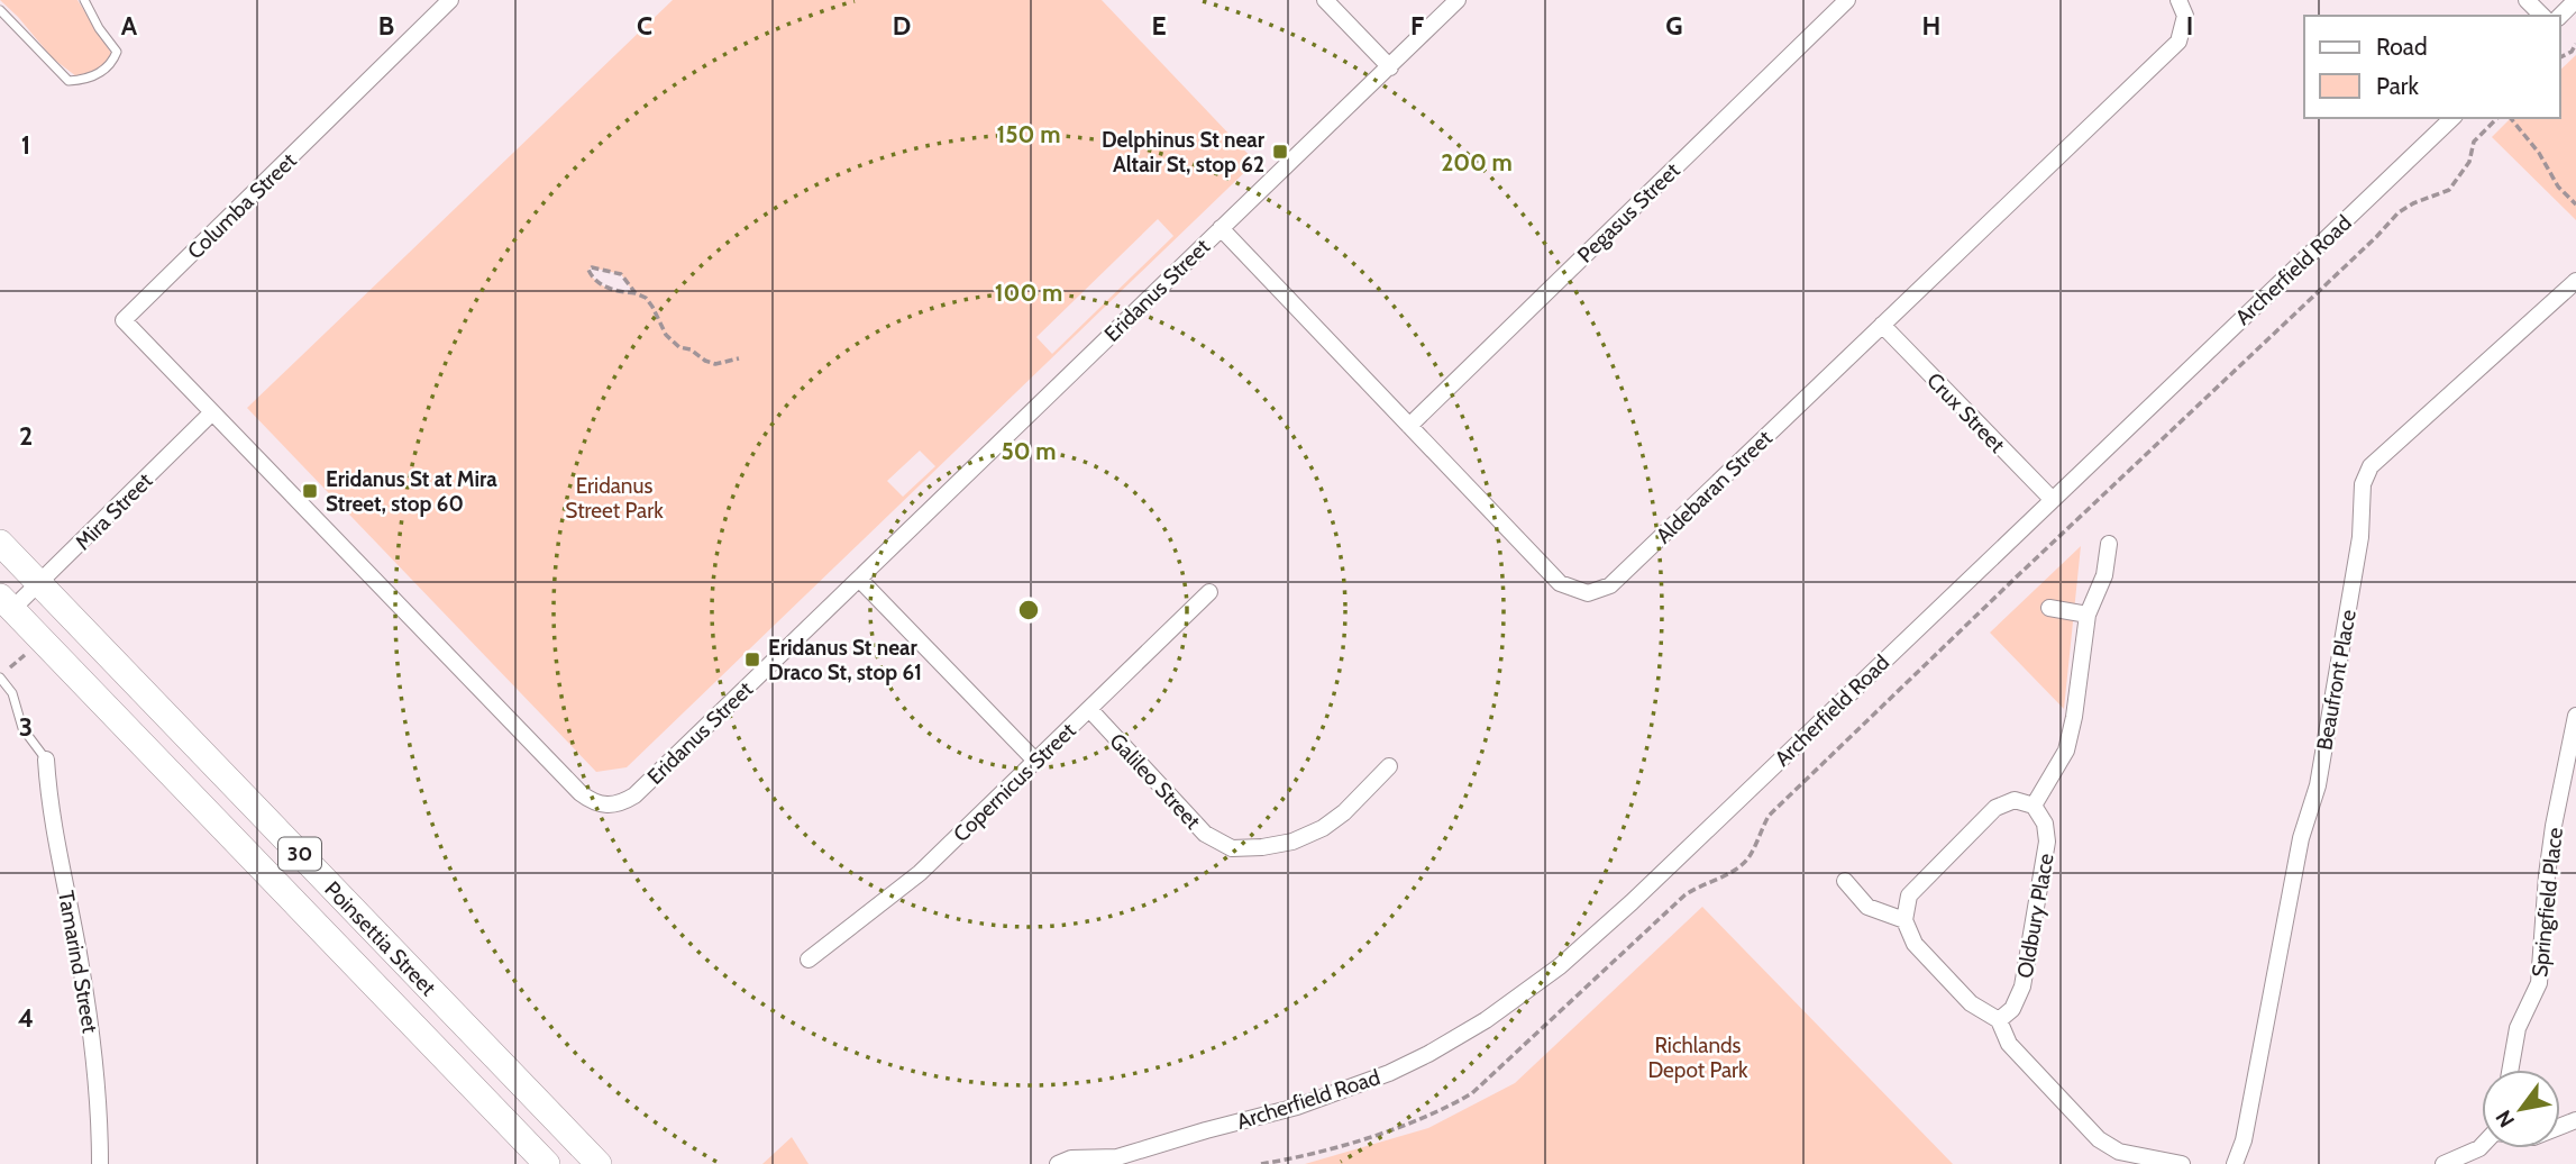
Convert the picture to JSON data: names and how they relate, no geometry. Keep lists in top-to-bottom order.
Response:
{
  "streets": {
    "main road": ["30", "Poinsettia Street"],
    "street": [
      "Columba Street",
      "Pegasus Street",
      "Archerfield Road",
      "Eridanus Street",
      "Crux Street",
      "Aldebaran Street",
      "Mira Street",
      "Beaufront Place",
      "Galileo Street",
      "Copernicus Street",
      "Springfield Place",
      "Oldbury Place",
      "Tamarind Street"
    ]
  },
  "crossings": [
    ["Columba Street", "Eridanus Street"],
    ["Columba Street", "Mira Street"],
    ["Pegasus Street", "Aldebaran Street"],
    ["Archerfield Road", "Crux Street"],
    ["Eridanus Street", "Aldebaran Street"],
    ["Eridanus Street", "Mira Street"],
    ["Crux Street", "Aldebaran Street"],
    ["Mira Street", "Poinsettia Street"],
    ["Galileo Street", "Copernicus Street"]
  ],
  "parks": ["Eridanus Street Park", "Richlands Depot Park"],
  "places": {
    "transit": ["Delphinus St near Altair St, stop 62", "Eridanus St at Mira Street, stop 60", "Eridanus St near Draco St, stop 61"]
  },
  "legend": ["Road", "Park"],
  "north": "bottom left",
  "grid": {
    "columns": [
      "A",
      "B",
      "C",
      "D",
      "E",
      "F",
      "G",
      "H",
      "I"
    ],
    "rows": [
      "1",
      "2",
      "3",
      "4"
    ]
  },
  "rings": [
    "150 m",
    "200 m",
    "100 m",
    "50 m"
  ]
}
